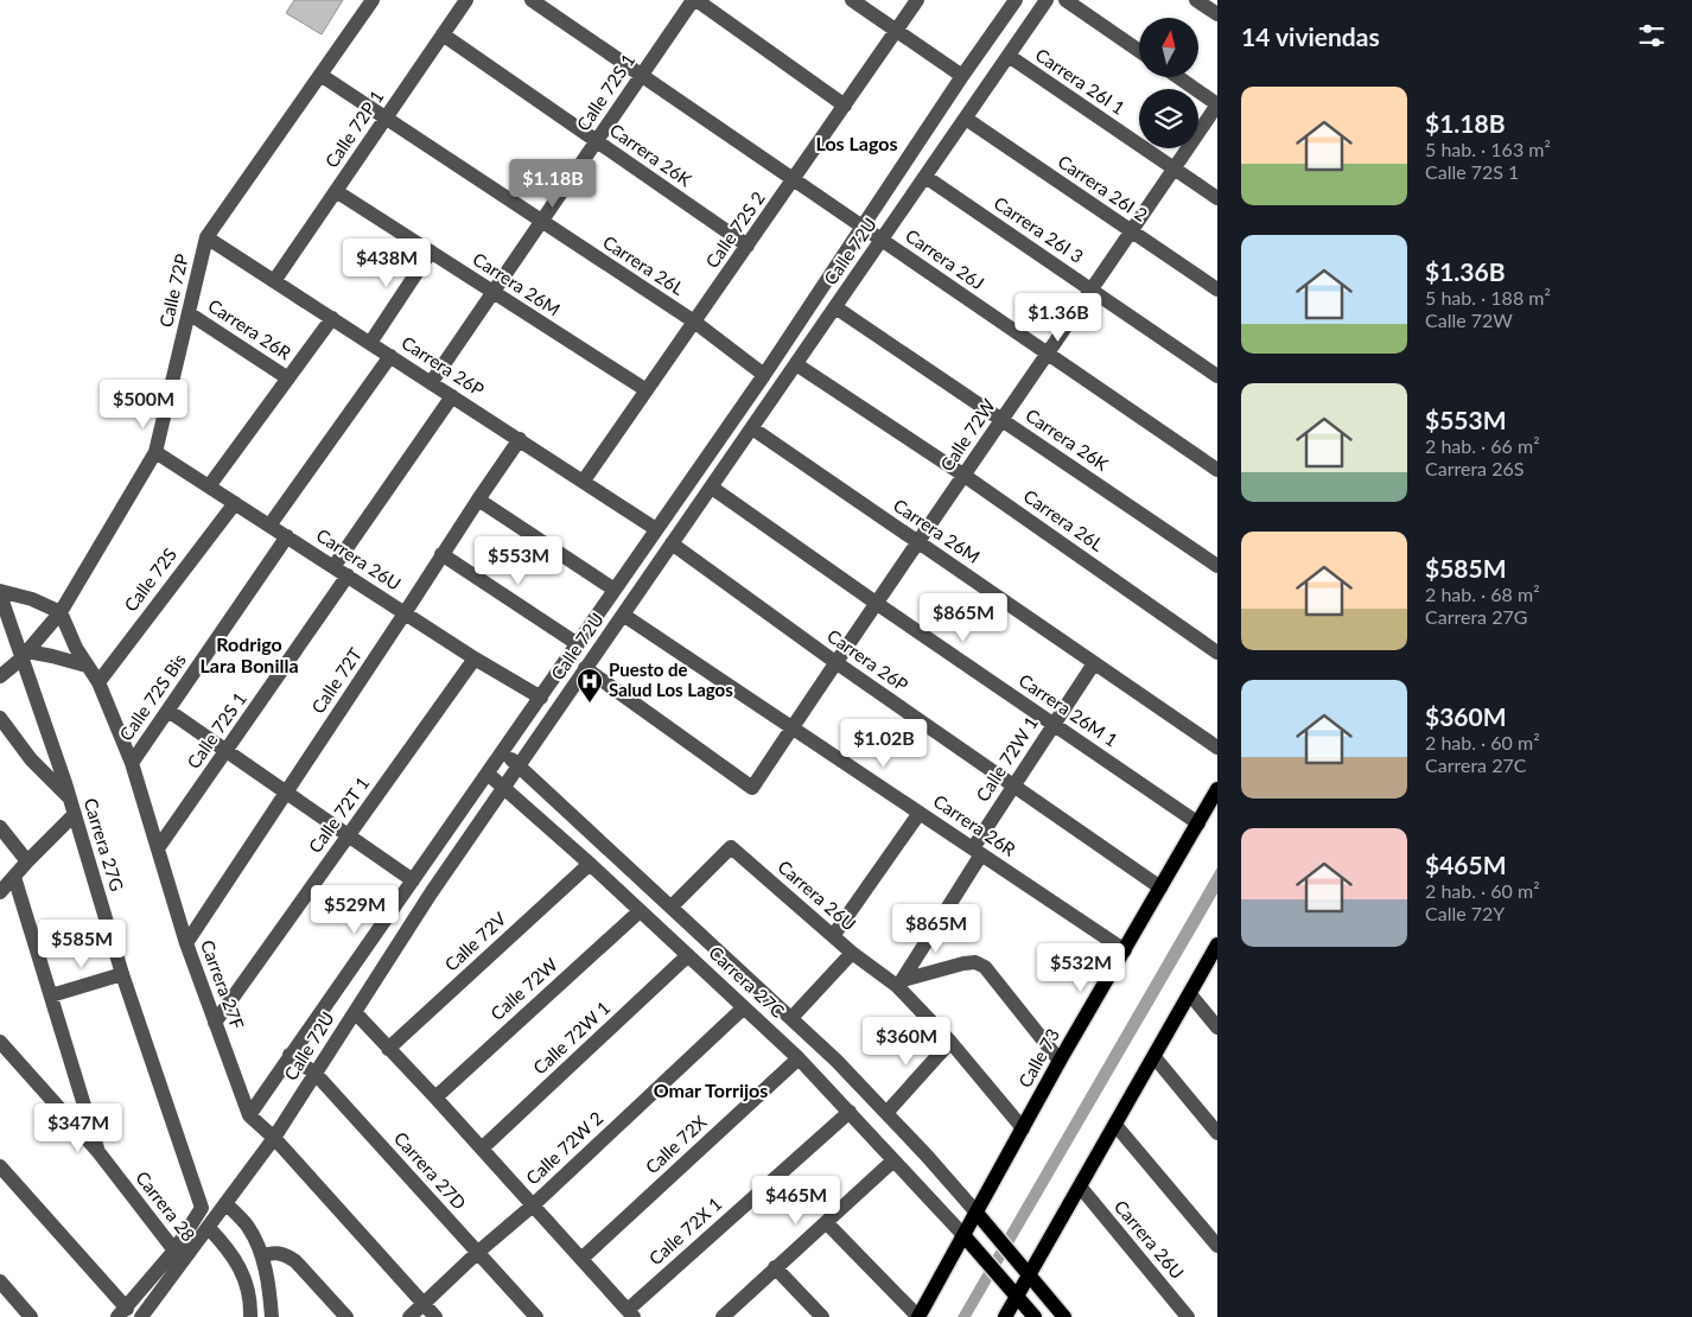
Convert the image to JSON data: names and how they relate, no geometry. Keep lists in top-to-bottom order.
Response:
{
  "streets": {
    "main road": ["Calle 73"],
    "street": [
      "Carrera 26I 1",
      "Calle 72S 1",
      "Calle 72P 1",
      "Carrera 26K",
      "Carrera 26I 2",
      "Calle 72S 2",
      "Carrera 26I 3",
      "Calle 72U",
      "Carrera 26J",
      "Carrera 26L",
      "Carrera 26M",
      "Calle 72P",
      "Carrera 26R",
      "Carrera 26P",
      "Calle 72W",
      "Carrera 26U",
      "Calle 72S",
      "Calle 72T",
      "Calle 72S Bis",
      "Carrera 26M 1",
      "Calle 72W 1",
      "Calle 72T 1",
      "Carrera 27G",
      "Calle 72V",
      "Carrera 27C",
      "Carrera 27F",
      "Calle 72X",
      "Calle 72W 2",
      "Carrera 27D",
      "Carrera 28",
      "Calle 72X 1"
    ]
  },
  "crossings": [
    ["Carrera 26I 1", "Calle 72U"],
    ["Carrera 26I 1", "Calle 72W"],
    ["Calle 72S 1", "Carrera 26K"],
    ["Calle 72S 1", "Carrera 26J"],
    ["Calle 72S 1", "Carrera 26L"],
    ["Calle 72S 1", "Carrera 26M"],
    ["Calle 72S 1", "Carrera 26P"],
    ["Calle 72S 1", "Carrera 26U"],
    ["Calle 72S 1", "Carrera 27F"],
    ["Calle 72P 1", "Carrera 26K"],
    ["Calle 72P 1", "Carrera 26L"],
    ["Calle 72P 1", "Carrera 26M"],
    ["Calle 72P 1", "Carrera 26P"],
    ["Carrera 26K", "Calle 72S 2"],
    ["Carrera 26K", "Calle 72U"],
    ["Carrera 26K", "Calle 72W"],
    ["Carrera 26I 2", "Calle 72U"],
    ["Carrera 26I 2", "Calle 72W"],
    ["Calle 72S 2", "Carrera 26J"],
    ["Calle 72S 2", "Carrera 26L"],
    ["Calle 72S 2", "Carrera 26M"],
    ["Calle 72S 2", "Carrera 26P"],
    ["Carrera 26I 3", "Calle 72U"],
    ["Carrera 26I 3", "Calle 72W"],
    ["Calle 72U", "Carrera 26J"],
    ["Calle 72U", "Carrera 26L"],
    ["Calle 72U", "Carrera 26M"],
    ["Calle 72U", "Carrera 26R"],
    ["Calle 72U", "Carrera 26P"],
    ["Calle 72U", "Calle 72W"],
    ["Calle 72U", "Carrera 26U"],
    ["Calle 72U", "Carrera 26M 1"],
    ["Calle 72U", "Carrera 27G"],
    ["Calle 72U", "Carrera 27C"],
    ["Calle 72U", "Carrera 27F"],
    ["Calle 72U", "Carrera 27D"],
    ["Calle 72U", "Carrera 28"],
    ["Carrera 26J", "Calle 72W"],
    ["Carrera 26L", "Calle 72P"],
    ["Carrera 26L", "Calle 72W"],
    ["Carrera 26M", "Calle 72W"],
    ["Carrera 26M", "Calle 72W 1"],
    ["Calle 72P", "Carrera 26R"],
    ["Calle 72P", "Carrera 26P"],
    ["Calle 72P", "Carrera 26U"],
    ["Calle 72P", "Carrera 27G"],
    ["Calle 72P", "Carrera 27F"],
    ["Carrera 26R", "Calle 72W"],
    ["Carrera 26R", "Calle 72W 1"],
    ["Carrera 26R", "Calle 73"],
    ["Carrera 26P", "Calle 72W"],
    ["Carrera 26P", "Calle 72T"],
    ["Carrera 26P", "Calle 72W 1"],
    ["Carrera 26P", "Calle 73"],
    ["Calle 72W", "Carrera 26M 1"],
    ["Calle 72W", "Carrera 27C"],
    ["Carrera 26U", "Calle 72S"],
    ["Carrera 26U", "Calle 72T"],
    ["Carrera 26U", "Calle 72S Bis"],
    ["Carrera 26U", "Calle 72T 1"],
    ["Carrera 26U", "Carrera 27C"],
    ["Carrera 26U", "Calle 73"],
    ["Calle 72S", "Carrera 27F"],
    ["Calle 72T", "Carrera 27F"],
    ["Calle 72S Bis", "Carrera 27F"],
    ["Carrera 26M 1", "Calle 72W 1"],
    ["Carrera 26M 1", "Calle 73"],
    ["Calle 72W 1", "Carrera 27C"],
    ["Calle 72T 1", "Carrera 27F"],
    ["Carrera 27G", "Carrera 28"],
    ["Calle 72V", "Carrera 27C"],
    ["Carrera 27C", "Calle 73"],
    ["Carrera 27C", "Calle 72X"],
    ["Carrera 27C", "Calle 72W 2"],
    ["Carrera 27C", "Calle 72X 1"],
    ["Carrera 27F", "Calle 72W 2"],
    ["Calle 72W 2", "Carrera 27D"]
  ],
  "districts": ["Los Lagos", "Rodrigo Lara Bonilla", "Omar Torrijos"],
  "places": {
    "hospital": ["Puesto de Salud Los Lagos"]
  },
  "north": "top",
  "page": {
    "heading": "14 viviendas",
    "list": [
      {
        "name": "$1.18B",
        "note": "5 hab. · 163 m² · Calle 72S 1"
      },
      {
        "name": "$1.36B",
        "note": "5 hab. · 188 m² · Calle 72W"
      },
      {
        "name": "$553M",
        "note": "2 hab. · 66 m² · Carrera 26S"
      },
      {
        "name": "$585M",
        "note": "2 hab. · 68 m² · Carrera 27G"
      },
      {
        "name": "$360M",
        "note": "2 hab. · 60 m² · Carrera 27C"
      },
      {
        "name": "$465M",
        "note": "2 hab. · 60 m² · Calle 72Y"
      }
    ],
    "price": [
      "$1.18B",
      "$438M",
      "$1.36B",
      "$500M",
      "$553M",
      "$865M",
      "$1.02B",
      "$529M",
      "$865M",
      "$585M",
      "$532M",
      "$360M",
      "$347M",
      "$465M"
    ]
  }
}
